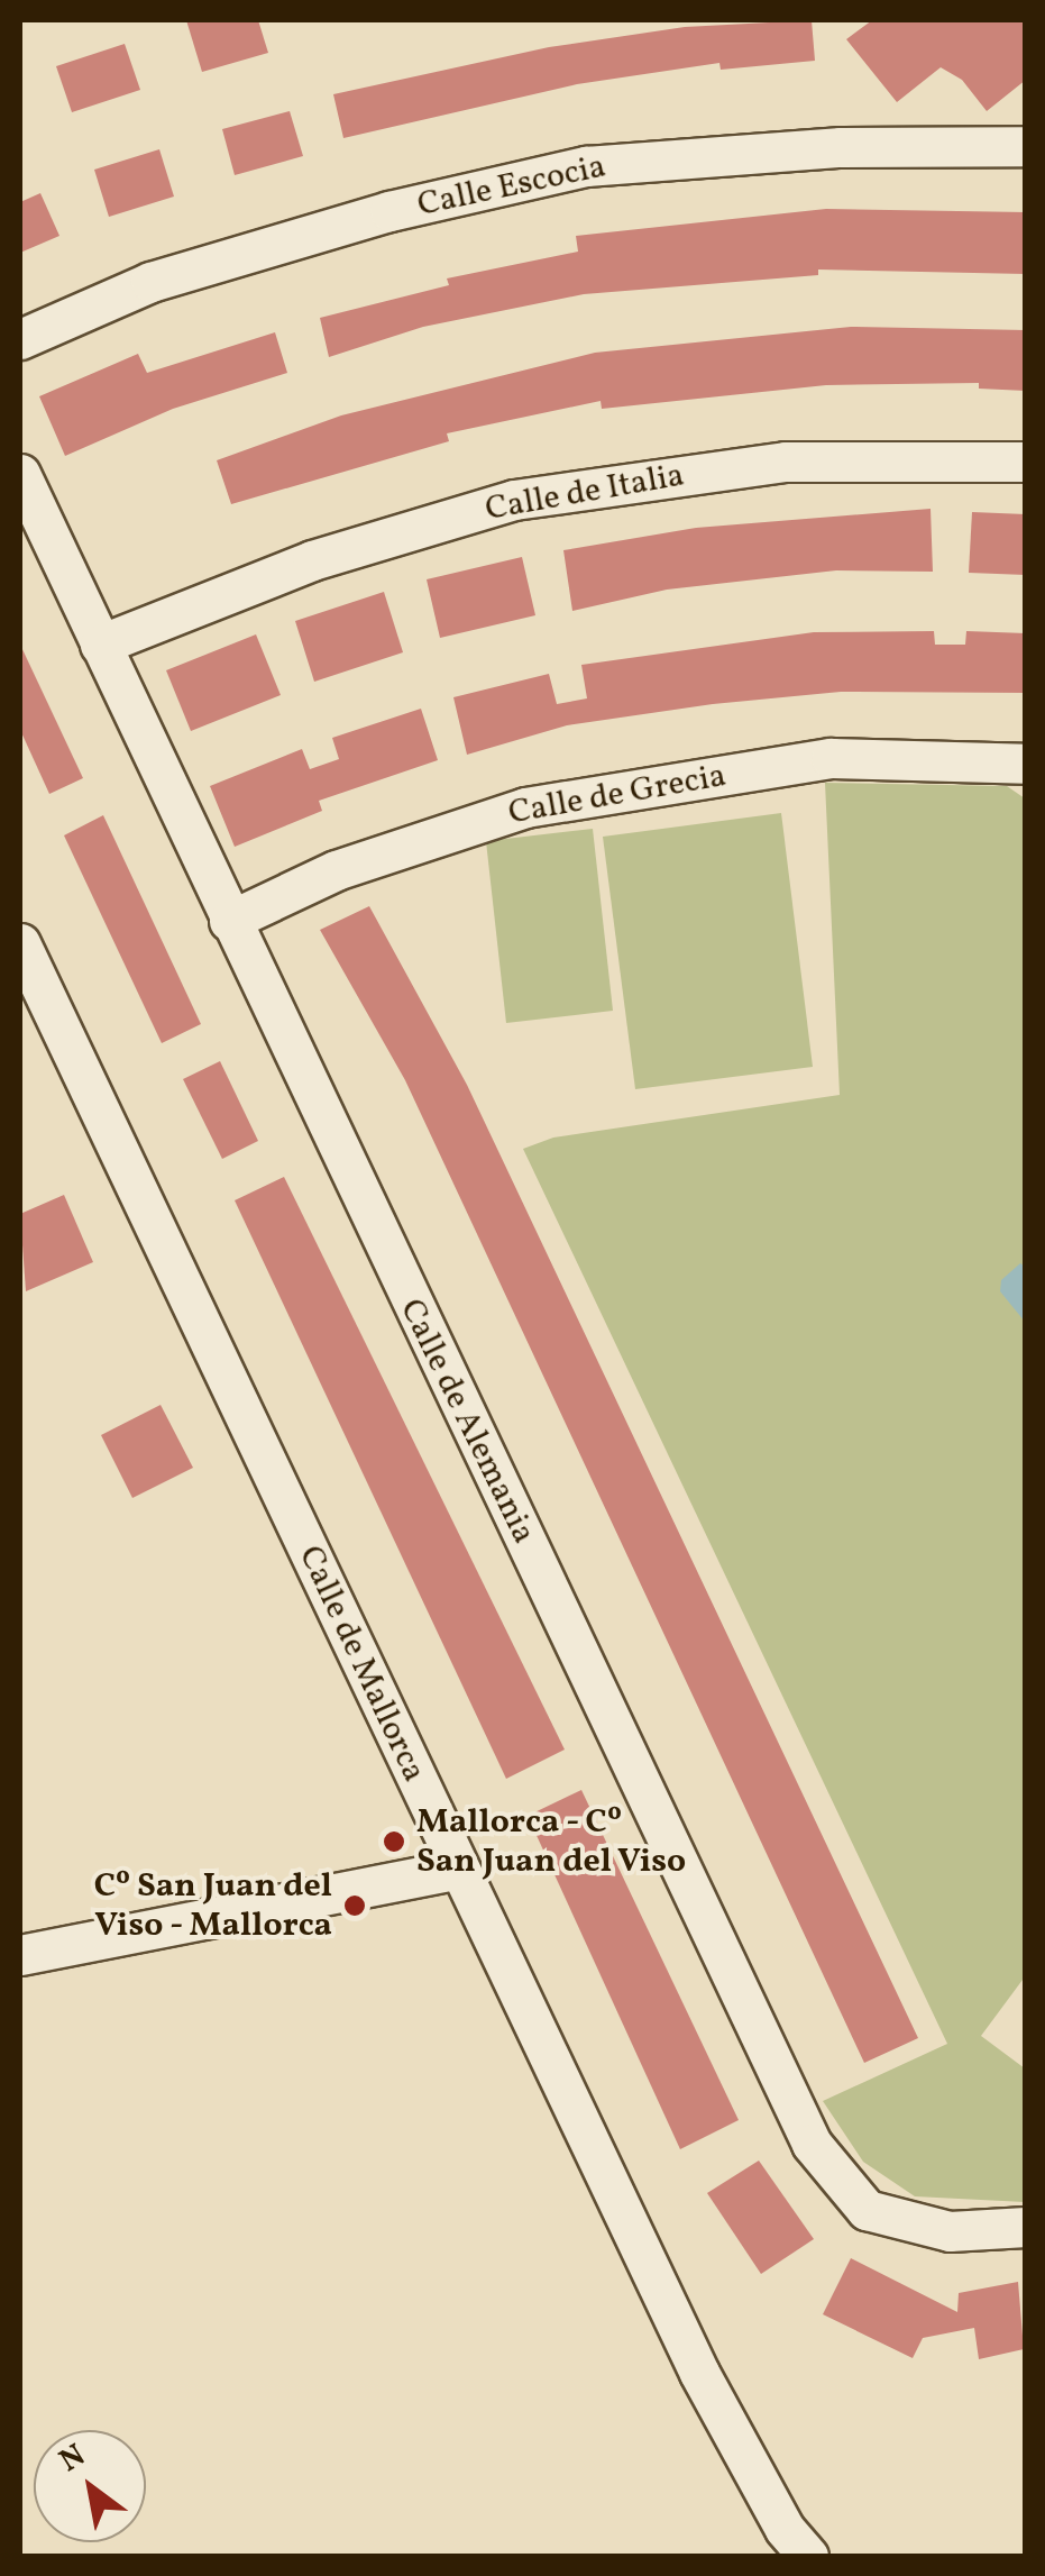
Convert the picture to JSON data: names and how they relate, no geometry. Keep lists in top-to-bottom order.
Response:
{
  "streets": {
    "street": [
      "Calle Escocia",
      "Calle de Italia",
      "Calle de Grecia",
      "Calle de Alemania",
      "Calle de Mallorca"
    ]
  },
  "crossings": [
    ["Calle de Italia", "Calle de Alemania"],
    ["Calle de Grecia", "Calle de Alemania"]
  ],
  "places": ["Mallorca - Cº San Juan del Viso", "Cº San Juan del Viso - Mallorca"],
  "north": "top left"
}
